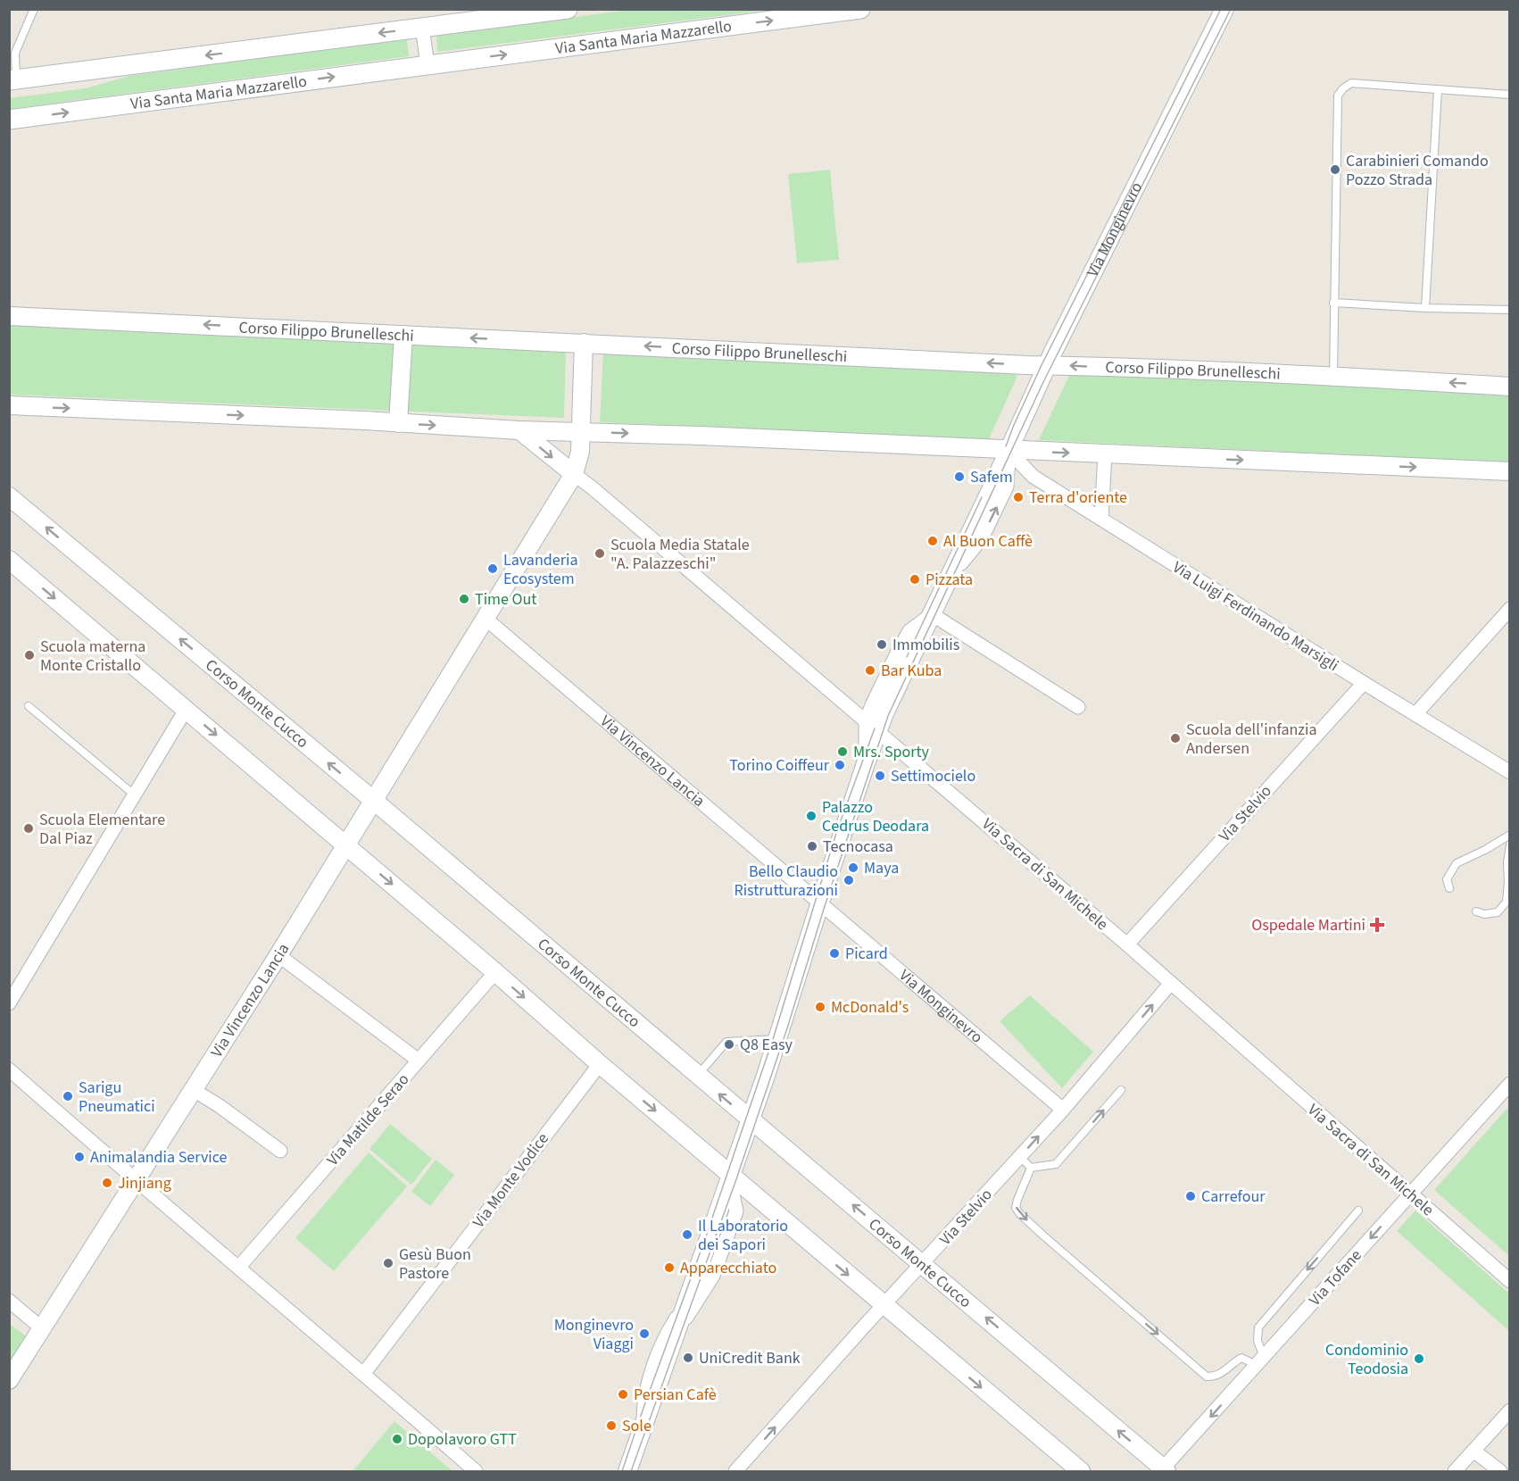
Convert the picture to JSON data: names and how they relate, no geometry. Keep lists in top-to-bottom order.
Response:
{
  "streets": {
    "main road": ["Via Santa Maria Mazzarello"],
    "street": [
      "Via Monginevro",
      "Corso Filippo Brunelleschi",
      "Via Luigi Ferdinando Marsigli",
      "Corso Monte Cucco",
      "Via Vincenzo Lancia",
      "Via Stelvio",
      "Via Sacra di San Michele",
      "Via Matilde Serao",
      "Via Monte Vodice",
      "Via Tofane"
    ]
  },
  "crossings": [
    ["Via Monginevro", "Corso Filippo Brunelleschi"],
    ["Via Monginevro", "Via Luigi Ferdinando Marsigli"],
    ["Via Monginevro", "Corso Monte Cucco"],
    ["Via Monginevro", "Via Vincenzo Lancia"],
    ["Via Monginevro", "Via Stelvio"],
    ["Via Monginevro", "Via Sacra di San Michele"],
    ["Corso Filippo Brunelleschi", "Via Vincenzo Lancia"],
    ["Via Luigi Ferdinando Marsigli", "Via Stelvio"],
    ["Corso Monte Cucco", "Via Vincenzo Lancia"],
    ["Corso Monte Cucco", "Via Stelvio"],
    ["Corso Monte Cucco", "Via Tofane"],
    ["Via Vincenzo Lancia", "Via Sacra di San Michele"],
    ["Via Stelvio", "Via Sacra di San Michele"],
    ["Via Sacra di San Michele", "Via Tofane"]
  ],
  "one_way": ["Via Stelvio", "Via Tofane"],
  "places": {
    "other": [
      "Carabinieri Comando Pozzo Strada",
      "Safem",
      "Terra d'oriente",
      "Al Buon Caffè",
      "Scuola Media Statale \"A. Palazzeschi\"",
      "Lavanderia Ecosystem",
      "Pizzata",
      "Time Out",
      "Immobilis",
      "Scuola materna Monte Cristallo",
      "Bar Kuba",
      "Scuola dell'infanzia Andersen",
      "Mrs. Sporty",
      "Torino Coiffeur",
      "Settimocielo",
      "Palazzo Cedrus Deodara",
      "Scuola Elementare Dal Piaz",
      "Tecnocasa",
      "Maya",
      "Bello Claudio Ristrutturazioni",
      "Picard",
      "McDonald's",
      "Q8 Easy",
      "Sarigu Pneumatici",
      "Animalandia Service",
      "Jinjiang",
      "Carrefour",
      "Il Laboratorio dei Sapori",
      "Gesù Buon Pastore",
      "Apparecchiato",
      "Monginevro Viaggi",
      "UniCredit Bank",
      "Condominio Teodosia",
      "Persian Cafè",
      "Sole",
      "Dopolavoro GTT"
    ],
    "health": ["Ospedale Martini"]
  }
}
